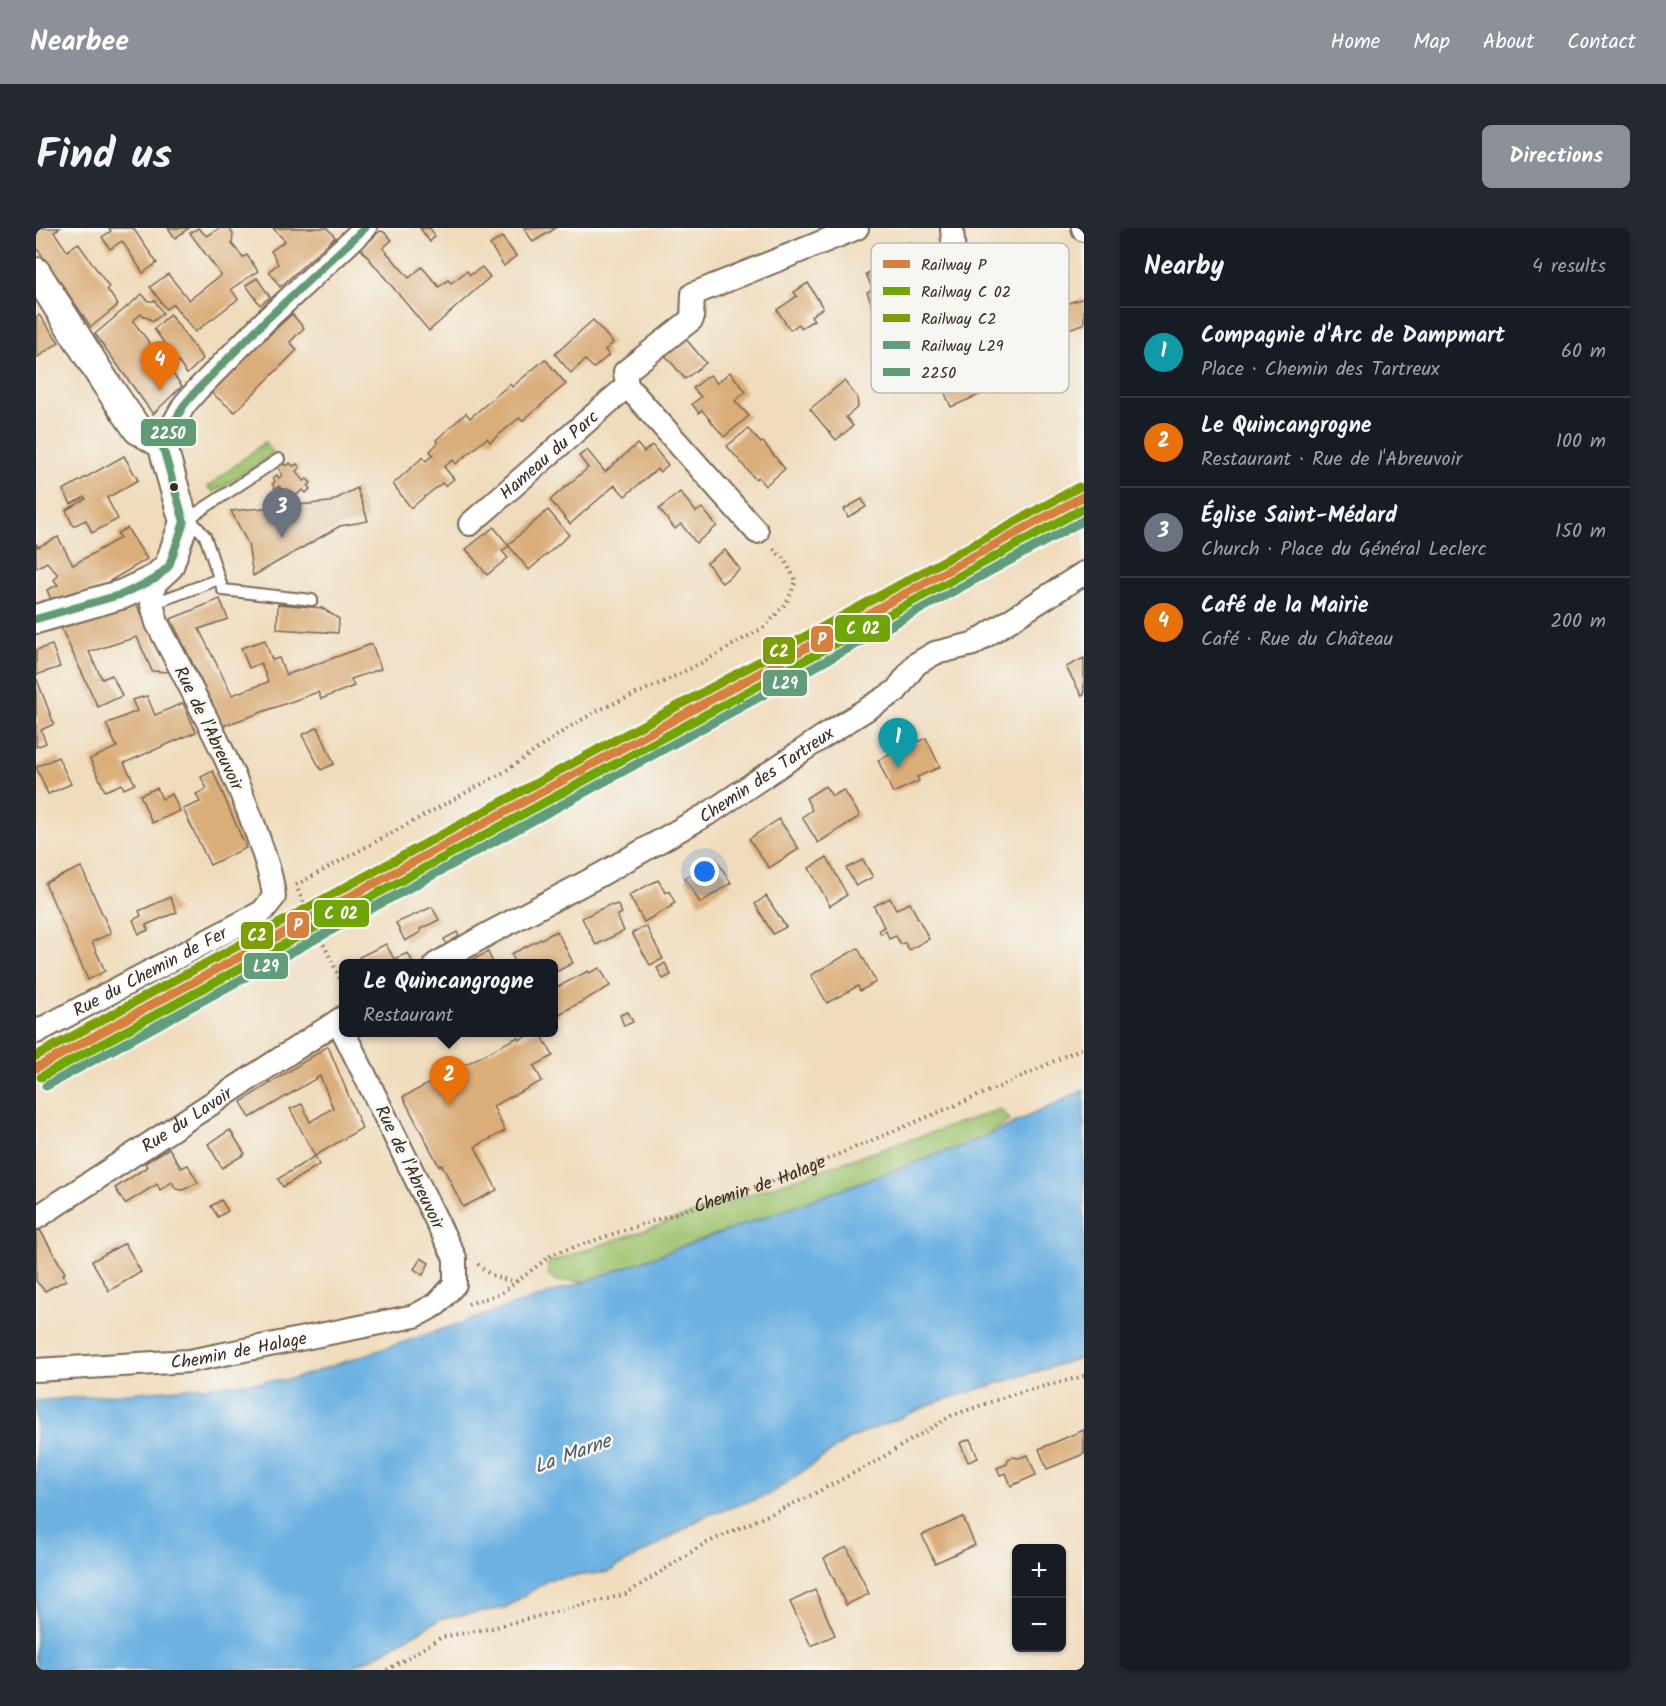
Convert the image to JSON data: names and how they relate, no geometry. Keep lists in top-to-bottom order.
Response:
{
  "streets": {
    "street": [
      "Hameau du Parc",
      "Rue de l'Abreuvoir",
      "Chemin des Tartreux",
      "Rue du Chemin de Fer",
      "Rue du Lavoir",
      "Chemin de Halage"
    ]
  },
  "crossings": [
    ["Rue de l'Abreuvoir", "Rue du Chemin de Fer"],
    ["Rue de l'Abreuvoir", "Chemin de Halage"]
  ],
  "water": ["La Marne"],
  "lines": [
    "transit line 2250",
    "rail line C2",
    "rail line P",
    "rail line L29"
  ],
  "legend": [
    "Railway P",
    "Railway C 02",
    "Railway C2",
    "Railway L29",
    "2250"
  ],
  "page": {
    "header": "Nearbee",
    "nav": [
      "Home",
      "Map",
      "About",
      "Contact"
    ],
    "title": "Find us",
    "buttons": "Directions",
    "heading": ["Nearby", "4 results"],
    "list": [
      {
        "mark": "1",
        "name": "Compagnie d'Arc de Dampmart",
        "note": "Place · Chemin des Tartreux",
        "value": "60 m"
      },
      {
        "mark": "2",
        "name": "Le Quincangrogne",
        "note": "Restaurant · Rue de l'Abreuvoir",
        "value": "100 m"
      },
      {
        "mark": "3",
        "name": "Église Saint-Médard",
        "note": "Church · Place du Général Leclerc",
        "value": "150 m"
      },
      {
        "mark": "4",
        "name": "Café de la Mairie",
        "note": "Café · Rue du Château",
        "value": "200 m"
      }
    ],
    "pins": [
      "4",
      "3",
      "1",
      "2"
    ],
    "popup": ["Le Quincangrogne", "Restaurant"],
    "map_buttons": ["+", "−"]
  }
}
